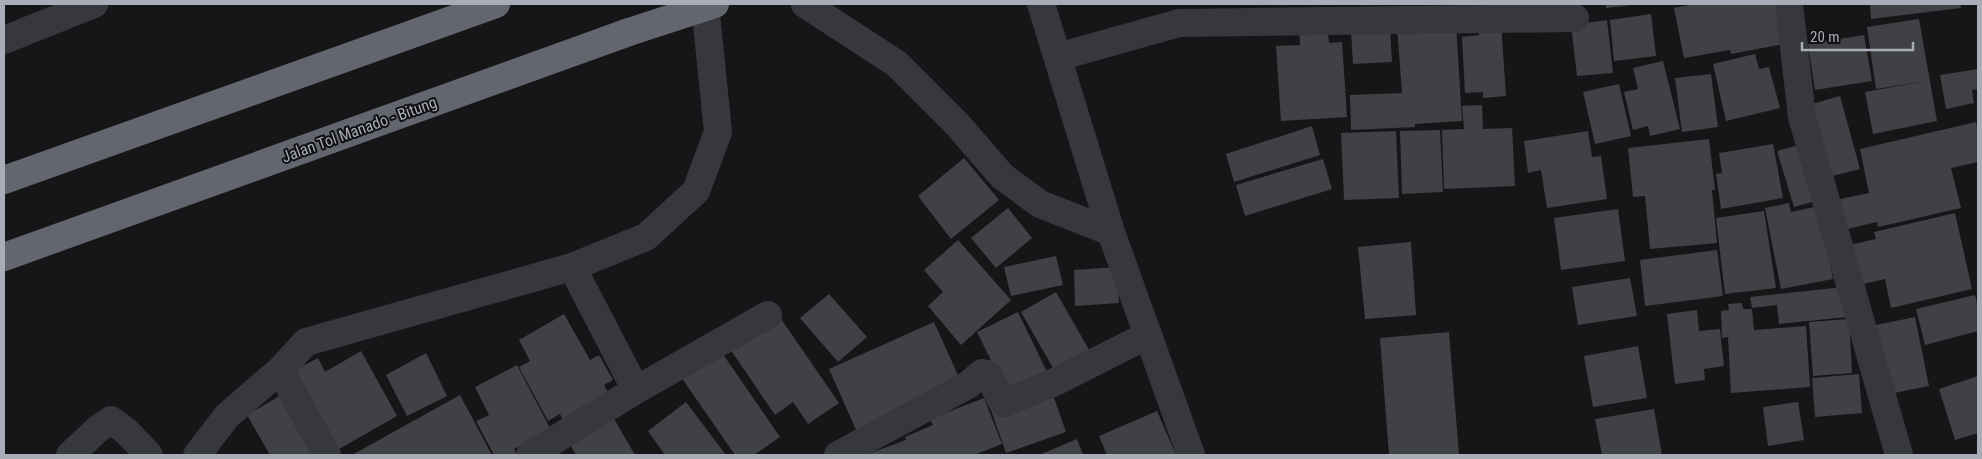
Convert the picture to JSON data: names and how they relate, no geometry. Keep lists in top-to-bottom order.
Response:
{
  "streets": {
    "highway": ["Jalan Tol Manado - Bitung"]
  },
  "scale_bar": "20 m"
}
